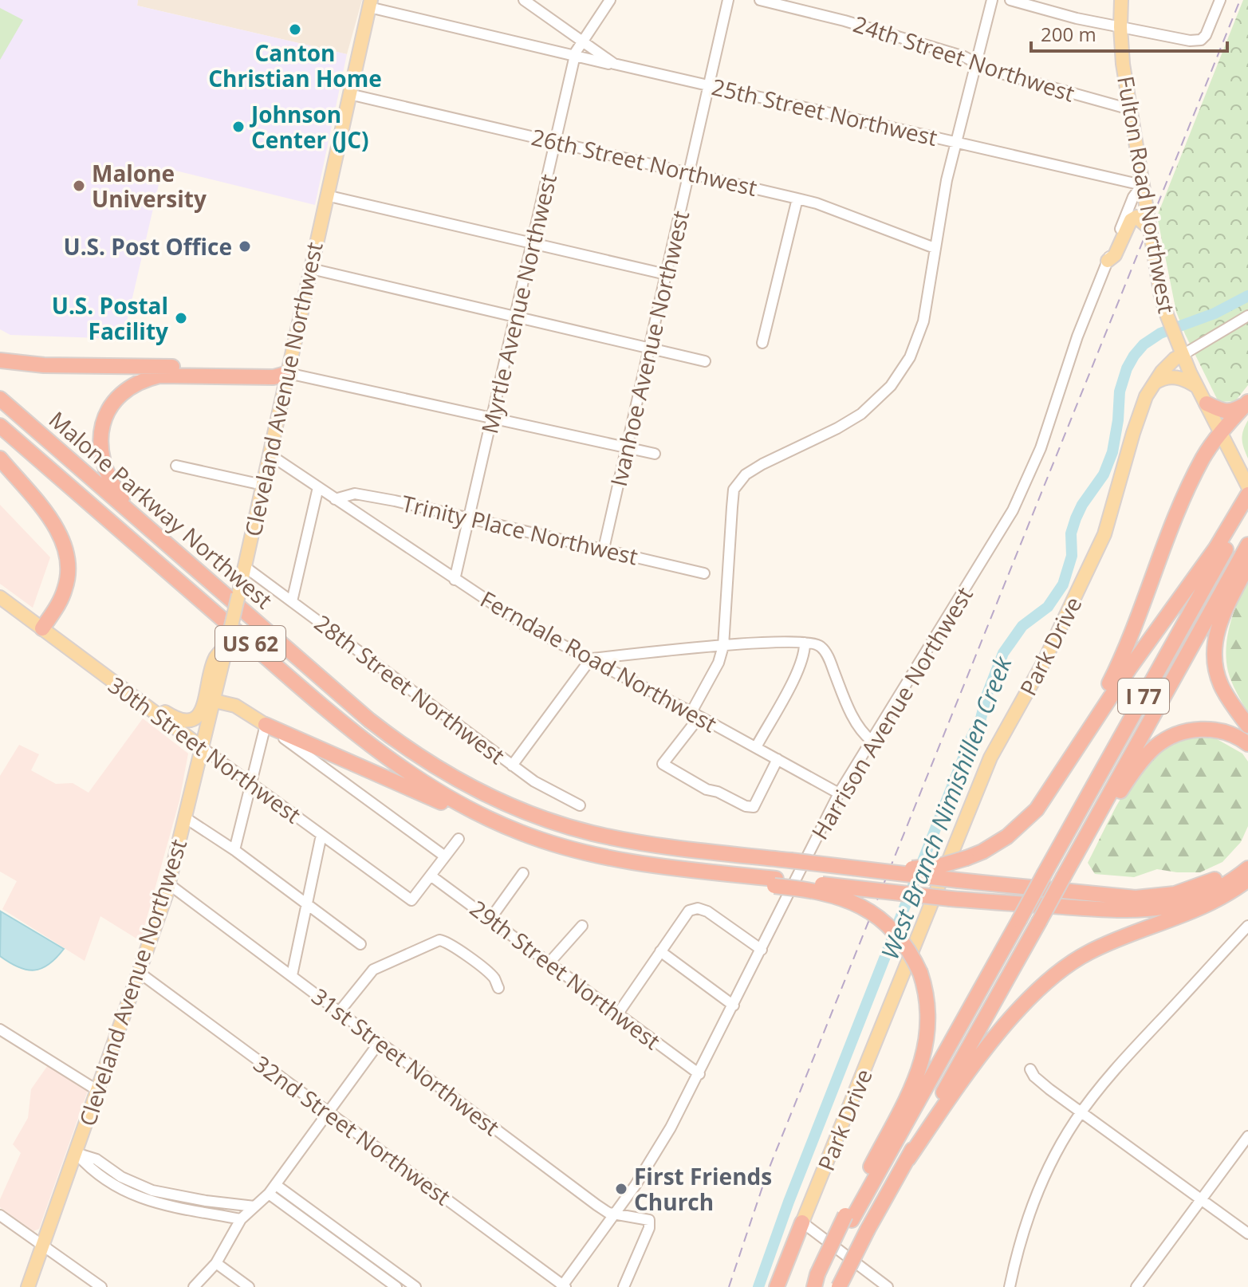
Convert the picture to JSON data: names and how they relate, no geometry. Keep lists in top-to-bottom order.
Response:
{
  "streets": {
    "highway": ["Malone Parkway Northwest", "US 62", "I 77"],
    "main road": [
      "Fulton Road Northwest",
      "Cleveland Avenue Northwest",
      "Park Drive",
      "30th Street Northwest"
    ],
    "street": [
      "24th Street Northwest",
      "25th Street Northwest",
      "26th Street Northwest",
      "Myrtle Avenue Northwest",
      "Ivanhoe Avenue Northwest",
      "Trinity Place Northwest",
      "Ferndale Road Northwest",
      "28th Street Northwest",
      "Harrison Avenue Northwest",
      "29th Street Northwest",
      "31st Street Northwest",
      "32nd Street Northwest"
    ]
  },
  "crossings": [
    ["24th Street Northwest", "Fulton Road Northwest"],
    ["25th Street Northwest", "Fulton Road Northwest"],
    ["25th Street Northwest", "Myrtle Avenue Northwest"],
    ["25th Street Northwest", "Ivanhoe Avenue Northwest"],
    ["25th Street Northwest", "Harrison Avenue Northwest"],
    ["26th Street Northwest", "Myrtle Avenue Northwest"],
    ["26th Street Northwest", "Ivanhoe Avenue Northwest"],
    ["26th Street Northwest", "Cleveland Avenue Northwest"],
    ["Fulton Road Northwest", "Park Drive"],
    ["Fulton Road Northwest", "Harrison Avenue Northwest"],
    ["Myrtle Avenue Northwest", "Trinity Place Northwest"],
    ["Myrtle Avenue Northwest", "Ferndale Road Northwest"],
    ["Ivanhoe Avenue Northwest", "Trinity Place Northwest"],
    ["Cleveland Avenue Northwest", "Ferndale Road Northwest"],
    ["Cleveland Avenue Northwest", "28th Street Northwest"],
    ["Cleveland Avenue Northwest", "30th Street Northwest"],
    ["Cleveland Avenue Northwest", "31st Street Northwest"],
    ["Cleveland Avenue Northwest", "32nd Street Northwest"],
    ["Trinity Place Northwest", "Ferndale Road Northwest"],
    ["Ferndale Road Northwest", "Harrison Avenue Northwest"],
    ["Harrison Avenue Northwest", "29th Street Northwest"],
    ["Harrison Avenue Northwest", "31st Street Northwest"],
    ["Harrison Avenue Northwest", "32nd Street Northwest"],
    ["30th Street Northwest", "29th Street Northwest"]
  ],
  "water": ["West Branch Nimishillen Creek"],
  "places": [
    "Canton Christian Home",
    "Johnson Center (JC)",
    "Malone University",
    "U.S. Post Office",
    "U.S. Postal Facility",
    "First Friends Church"
  ],
  "scale_bar": "200 m"
}
